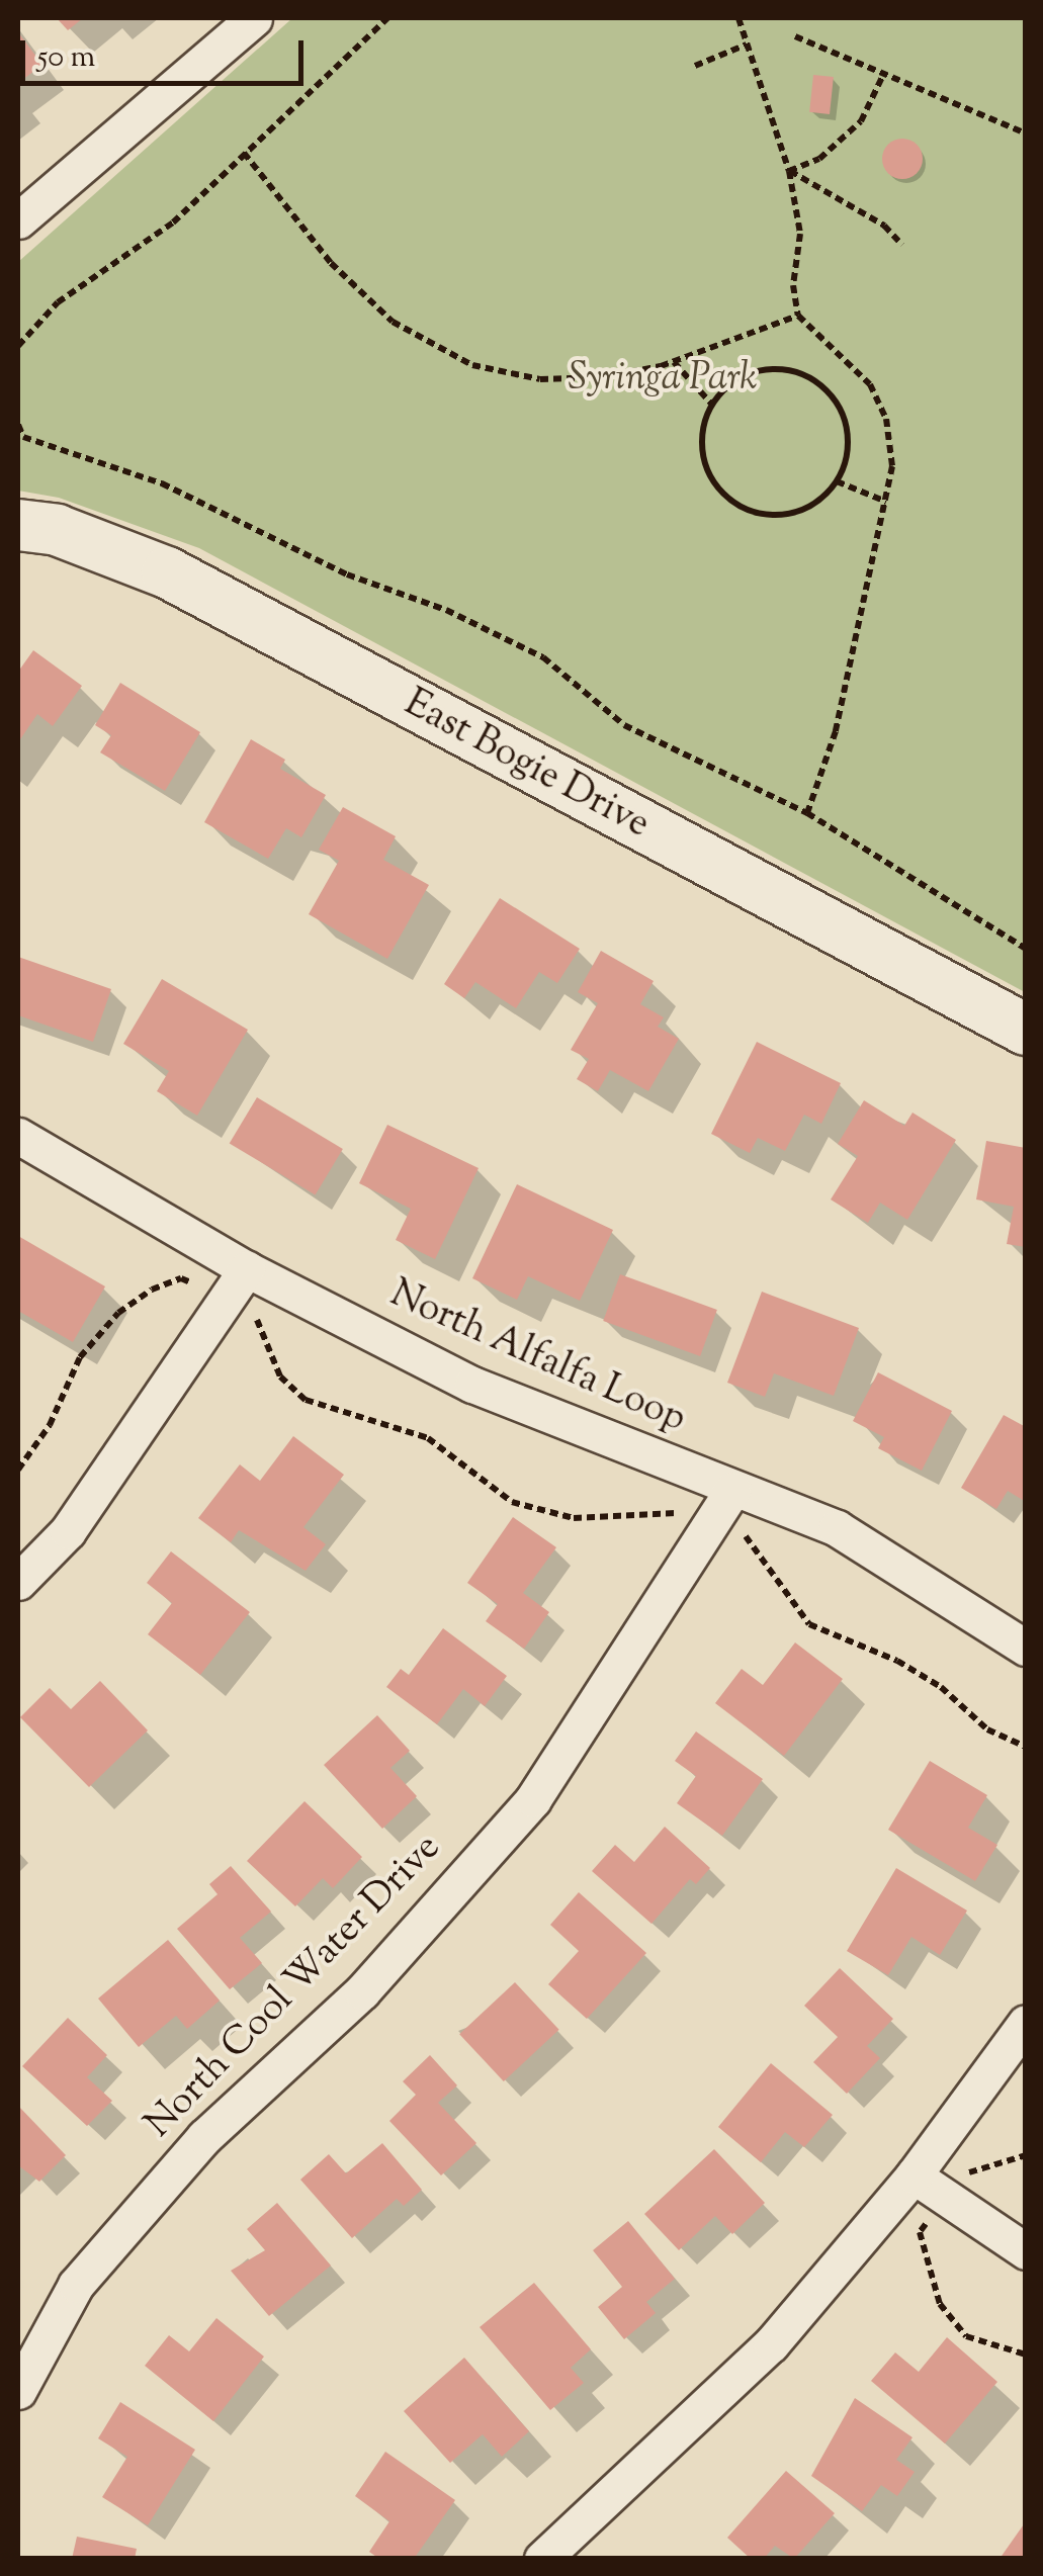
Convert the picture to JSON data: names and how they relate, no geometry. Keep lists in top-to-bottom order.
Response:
{
  "streets": {
    "street": ["East Bogie Drive", "North Alfalfa Loop", "North Cool Water Drive"]
  },
  "crossings": [
    ["North Alfalfa Loop", "North Cool Water Drive"]
  ],
  "parks": ["Syringa Park"],
  "scale_bar": "50 m"
}
